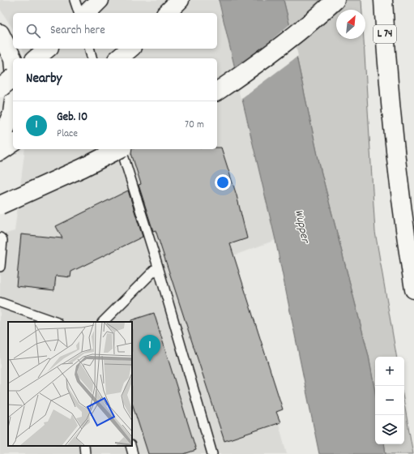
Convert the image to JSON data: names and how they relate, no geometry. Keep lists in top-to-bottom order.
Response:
{
  "streets": {
    "main road": ["L 74"]
  },
  "water": ["Wupper"],
  "north": "top right",
  "page": {
    "search": "Search here",
    "heading": "Nearby",
    "list": [
      {
        "mark": "1",
        "name": "Geb. 10",
        "note": "Place",
        "value": "70 m"
      }
    ],
    "pins": "1",
    "map_buttons": ["+", "−"]
  }
}
